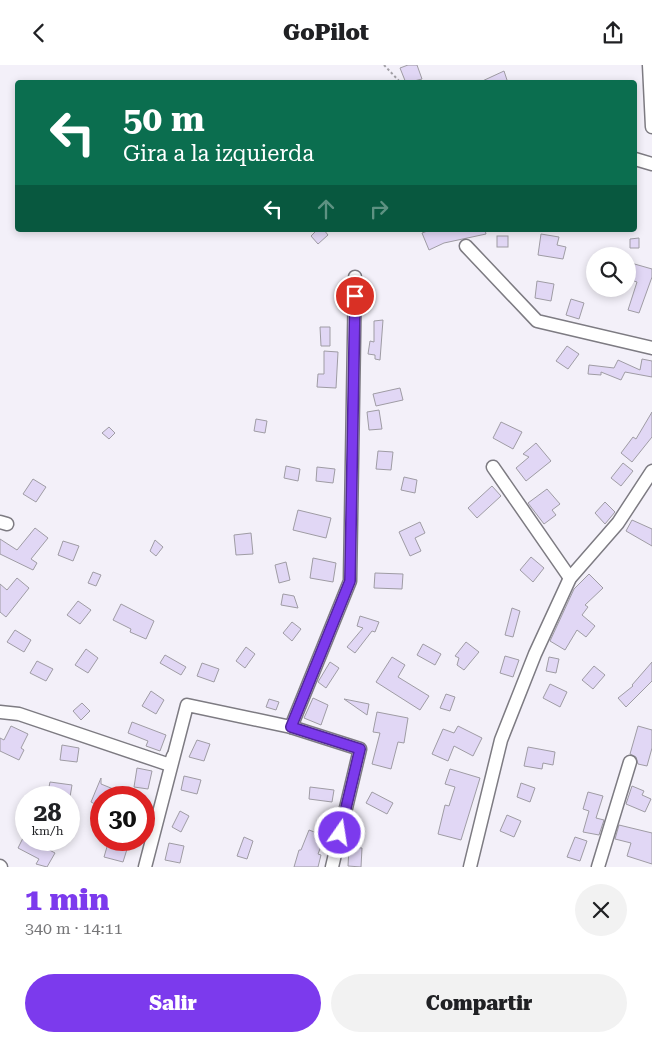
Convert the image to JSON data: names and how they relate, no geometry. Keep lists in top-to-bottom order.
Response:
{
  "page": {
    "header": "GoPilot",
    "turn": ["50 m", "Gira a la izquierda"],
    "speed": "28 km/h",
    "limit": "30",
    "heading": ["1 min", "340 m · 14:11"],
    "buttons": ["Salir", "Compartir"]
  }
}
